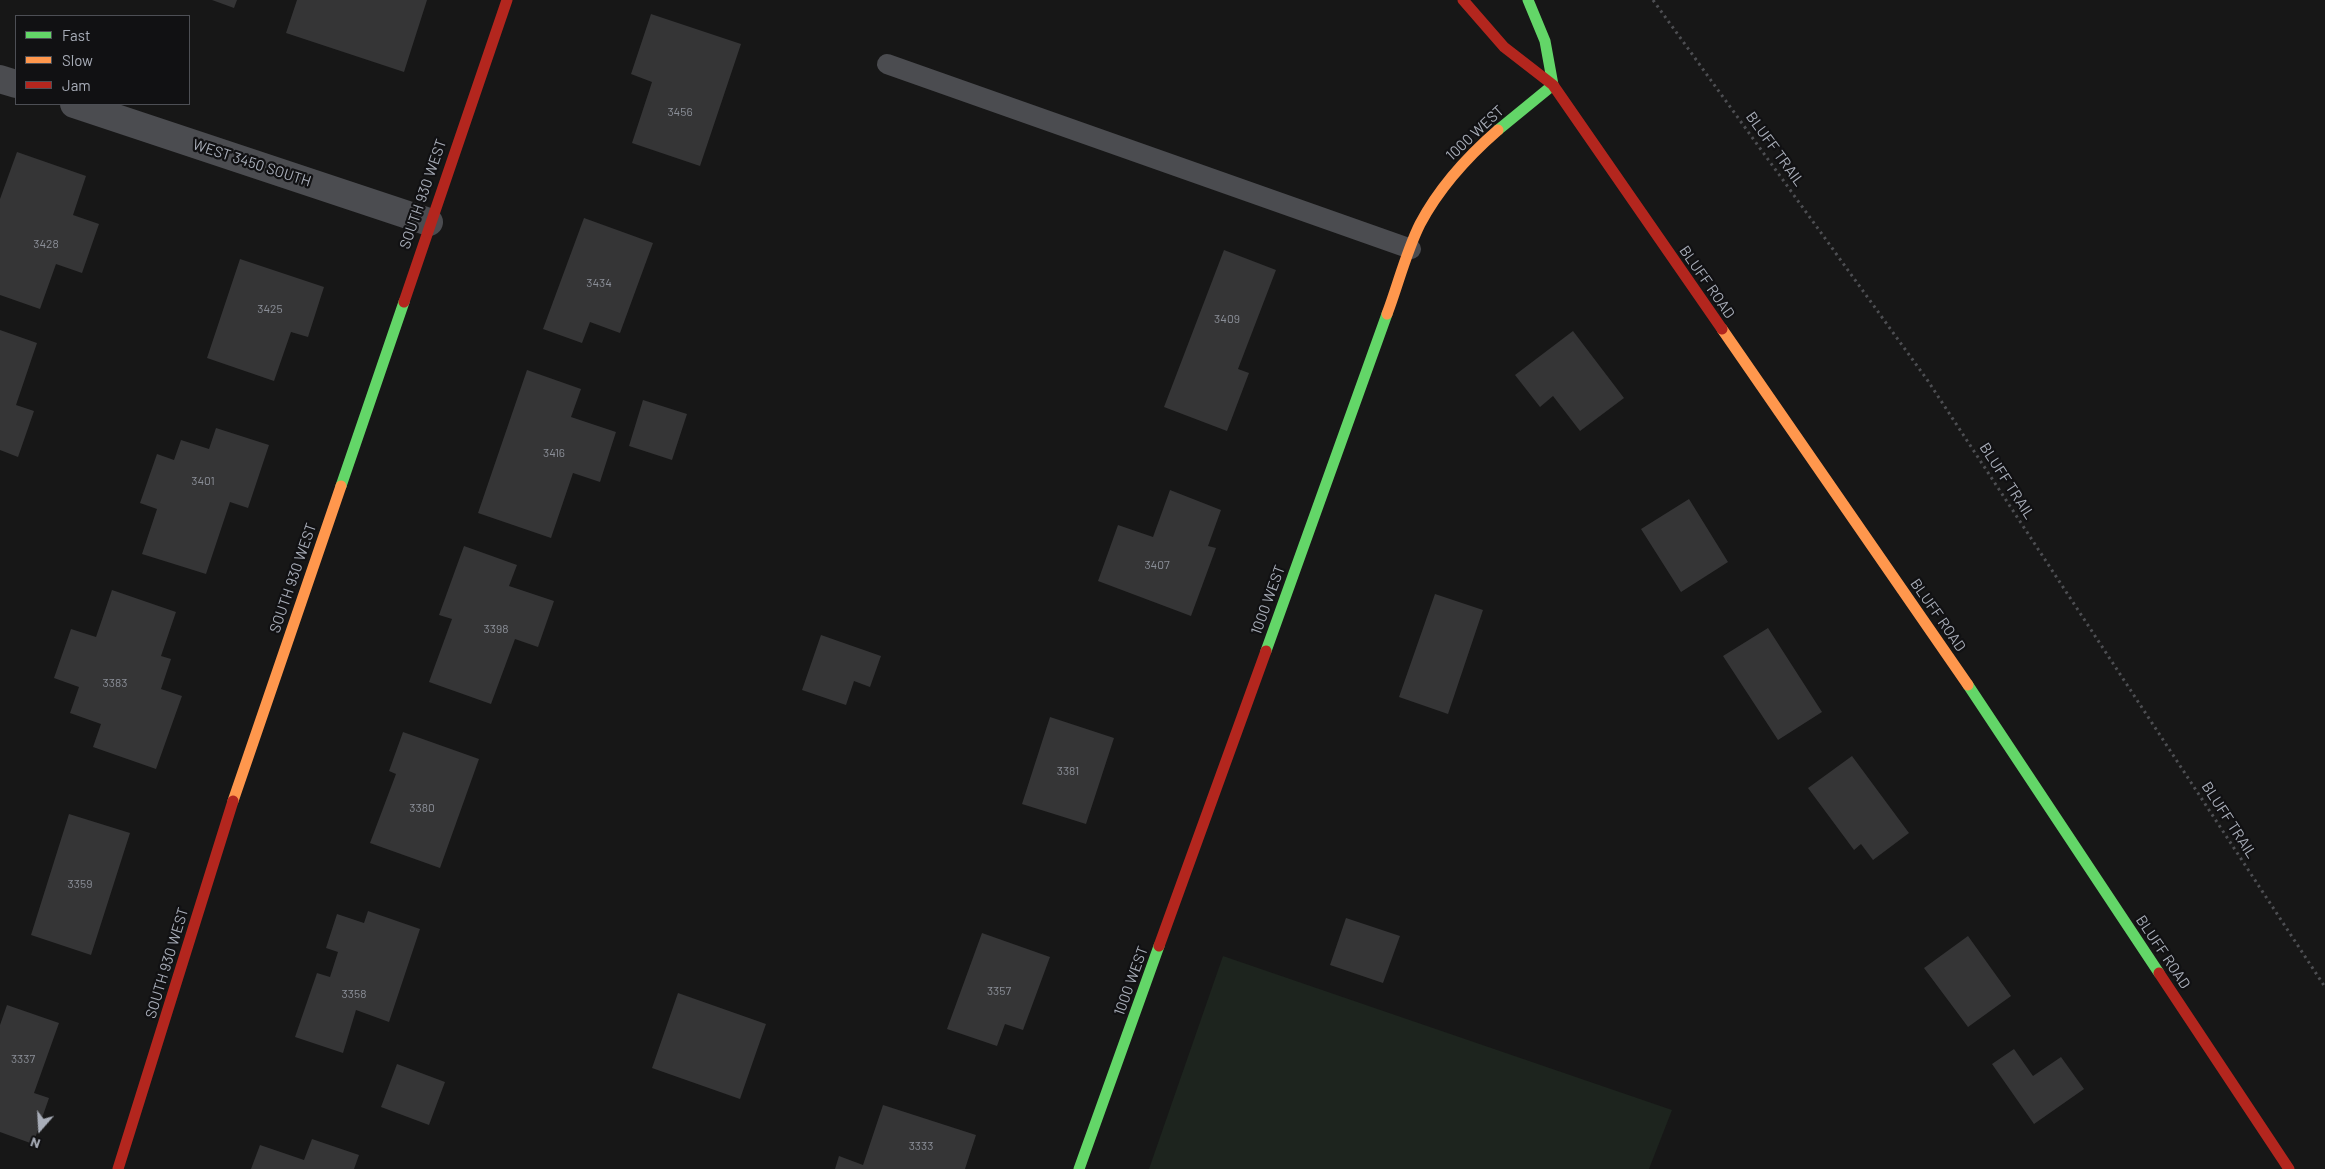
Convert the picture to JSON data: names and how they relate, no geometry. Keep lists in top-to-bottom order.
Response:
{
  "streets": {
    "main road": ["1000 WEST", "SOUTH 930 WEST", "BLUFF ROAD"],
    "street": ["WEST 3450 SOUTH"],
    "path": ["BLUFF TRAIL"]
  },
  "crossings": [
    ["1000 WEST", "BLUFF ROAD"],
    ["WEST 3450 SOUTH", "SOUTH 930 WEST"]
  ],
  "house_numbers": [
    "3456",
    "3428",
    "3434",
    "3425",
    "3409",
    "3416",
    "3401",
    "3407",
    "3398",
    "3383",
    "3381",
    "3380",
    "3359",
    "3357",
    "3358",
    "3337",
    "3333"
  ],
  "legend": ["Fast", "Slow", "Jam"],
  "north": "bottom"
}
